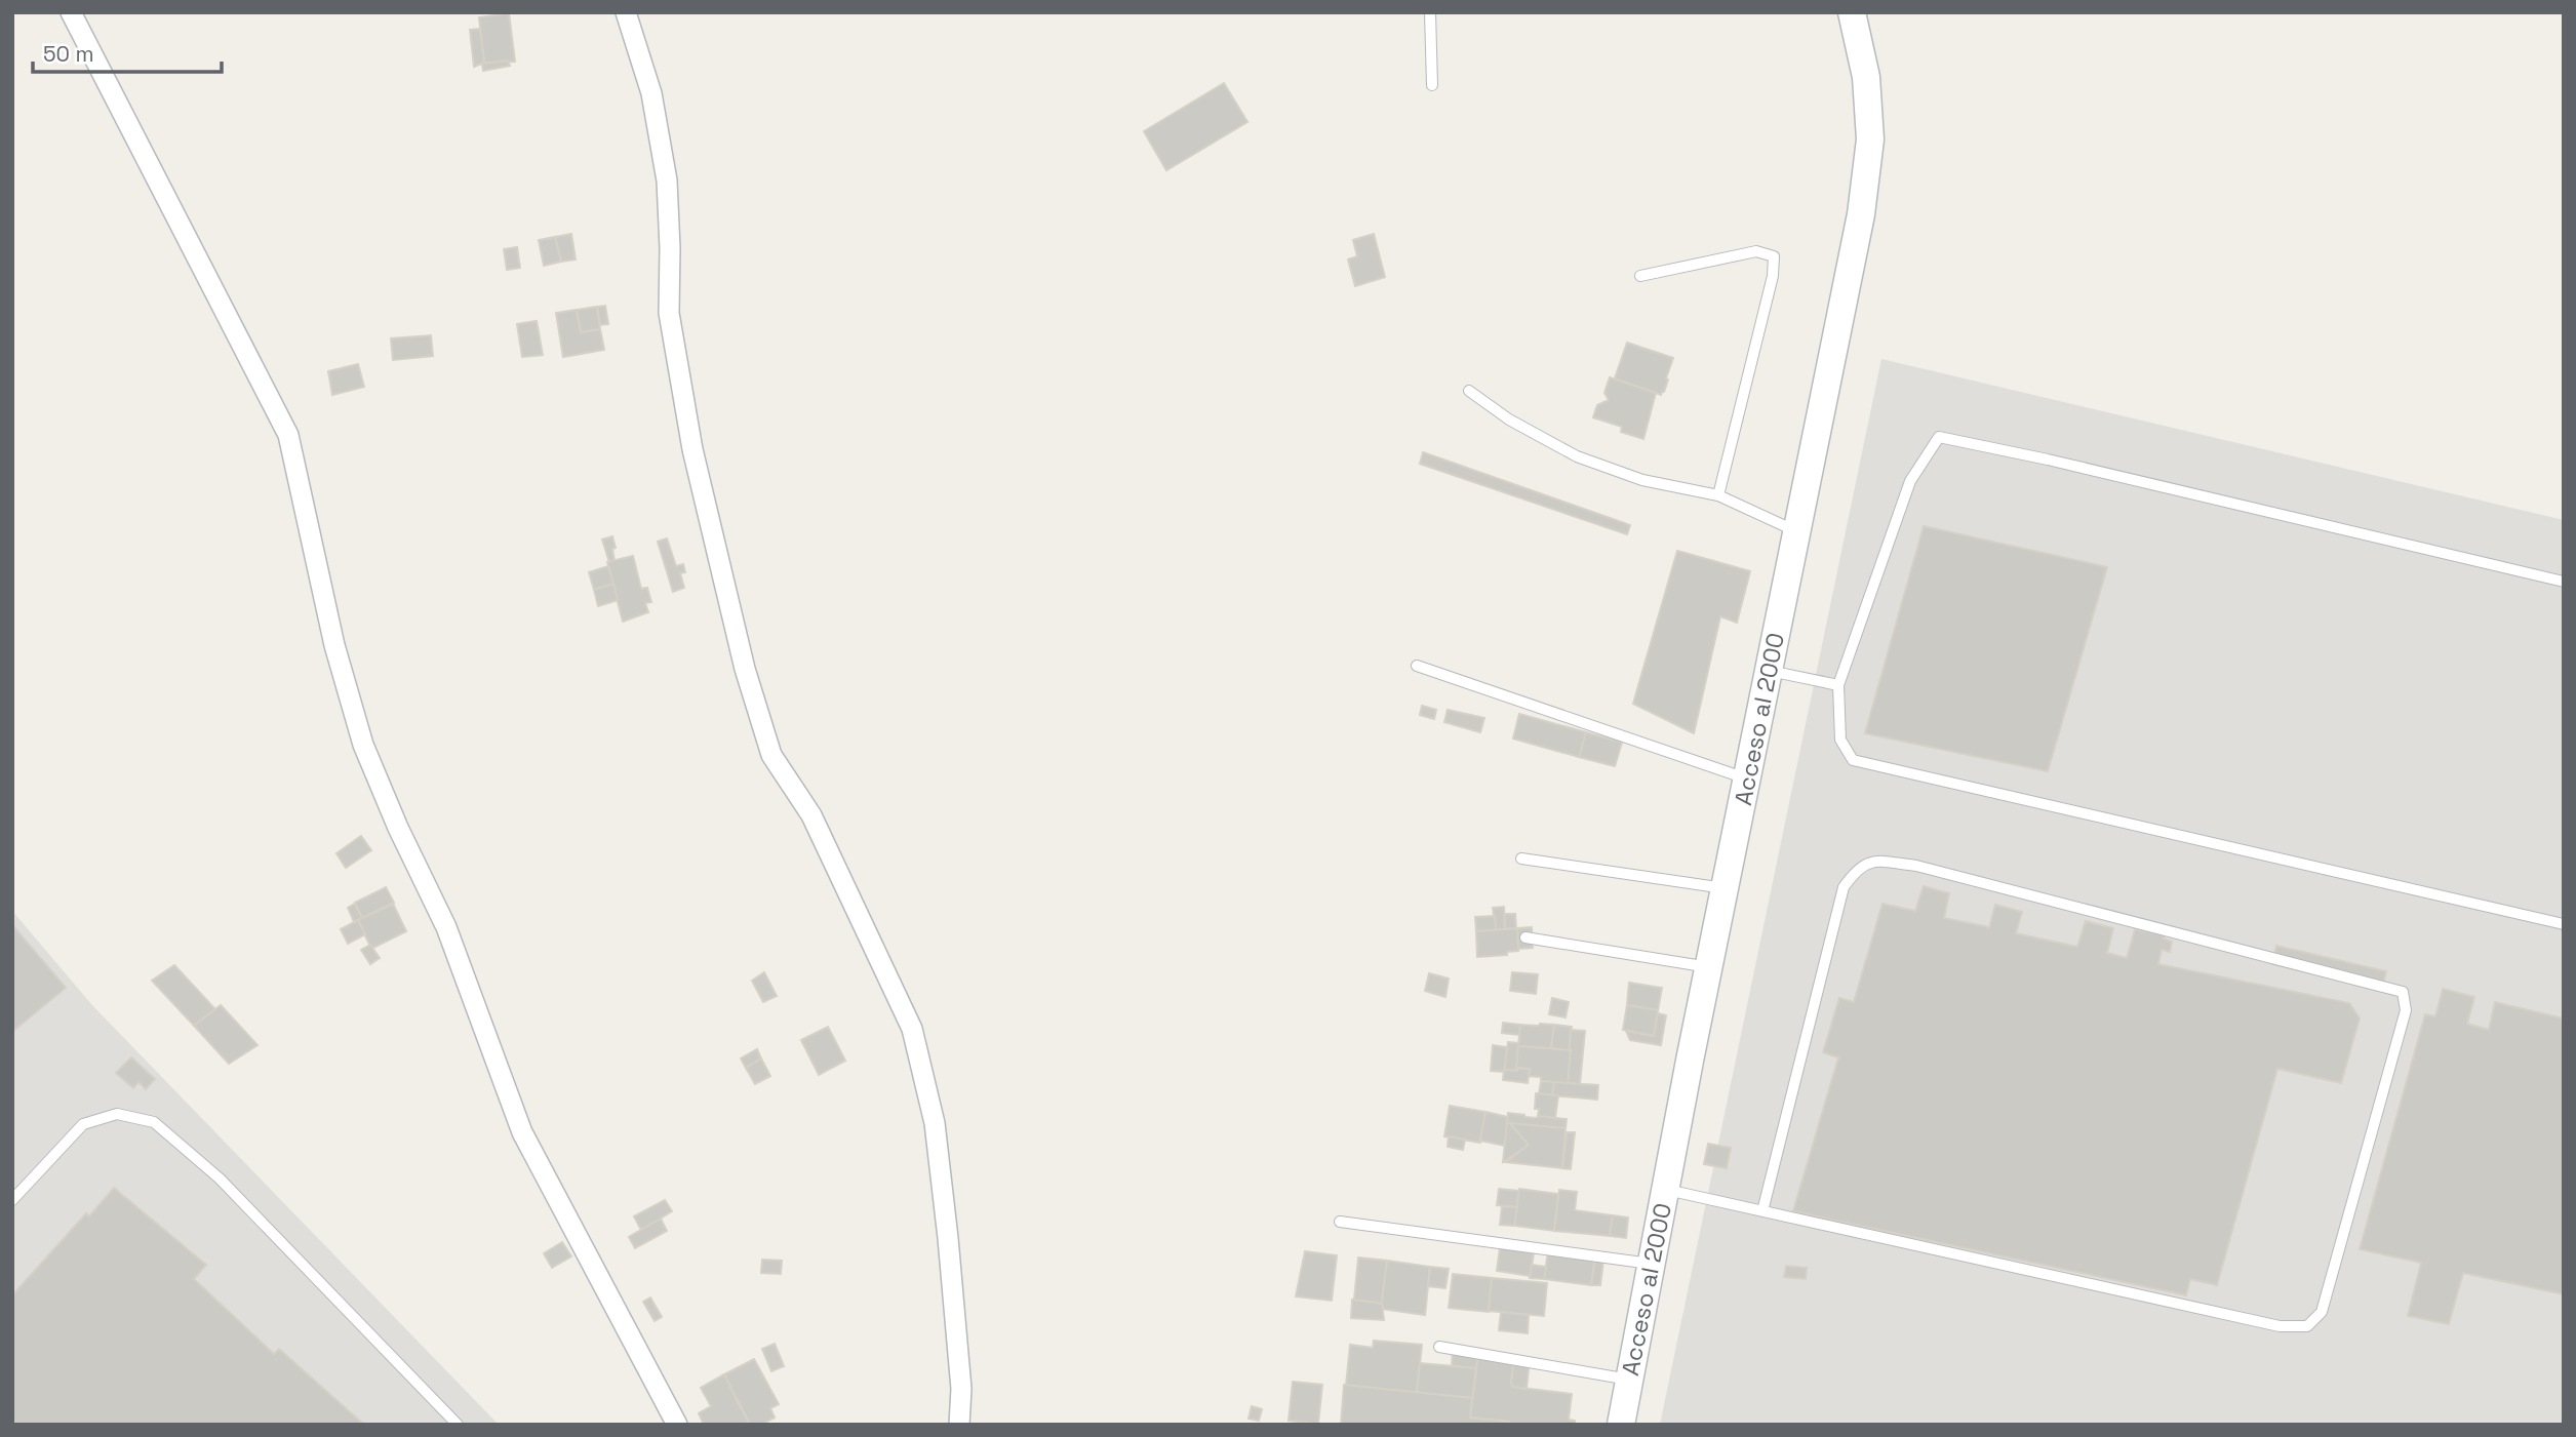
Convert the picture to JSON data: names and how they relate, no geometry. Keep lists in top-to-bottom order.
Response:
{
  "streets": {
    "street": ["Acceso al 2000"]
  },
  "scale_bar": "50 m"
}
